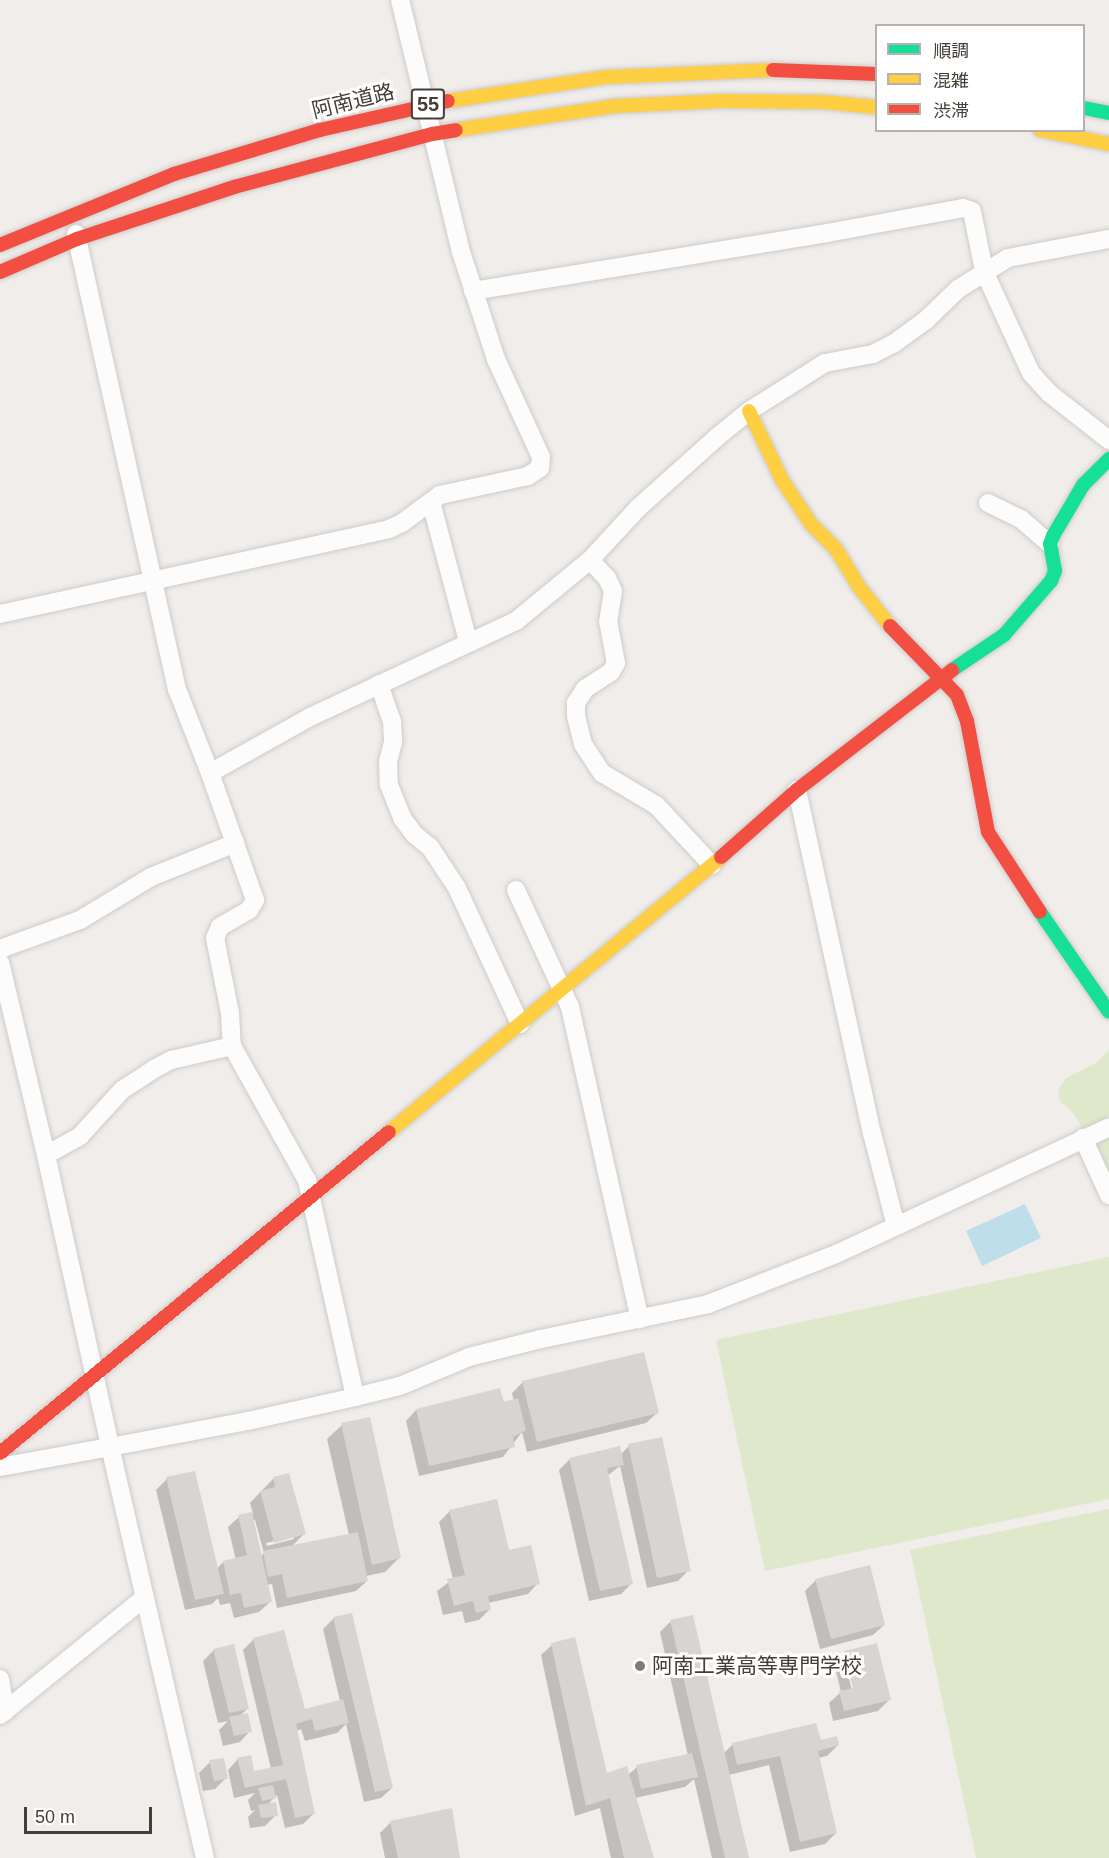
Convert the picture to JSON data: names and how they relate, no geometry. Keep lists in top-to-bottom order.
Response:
{
  "streets": {
    "main road": ["阿南道路", "55"]
  },
  "places": ["阿南工業高等専門学校"],
  "legend": ["順調", "混雑", "渋滞"],
  "scale_bar": "50 m"
}
